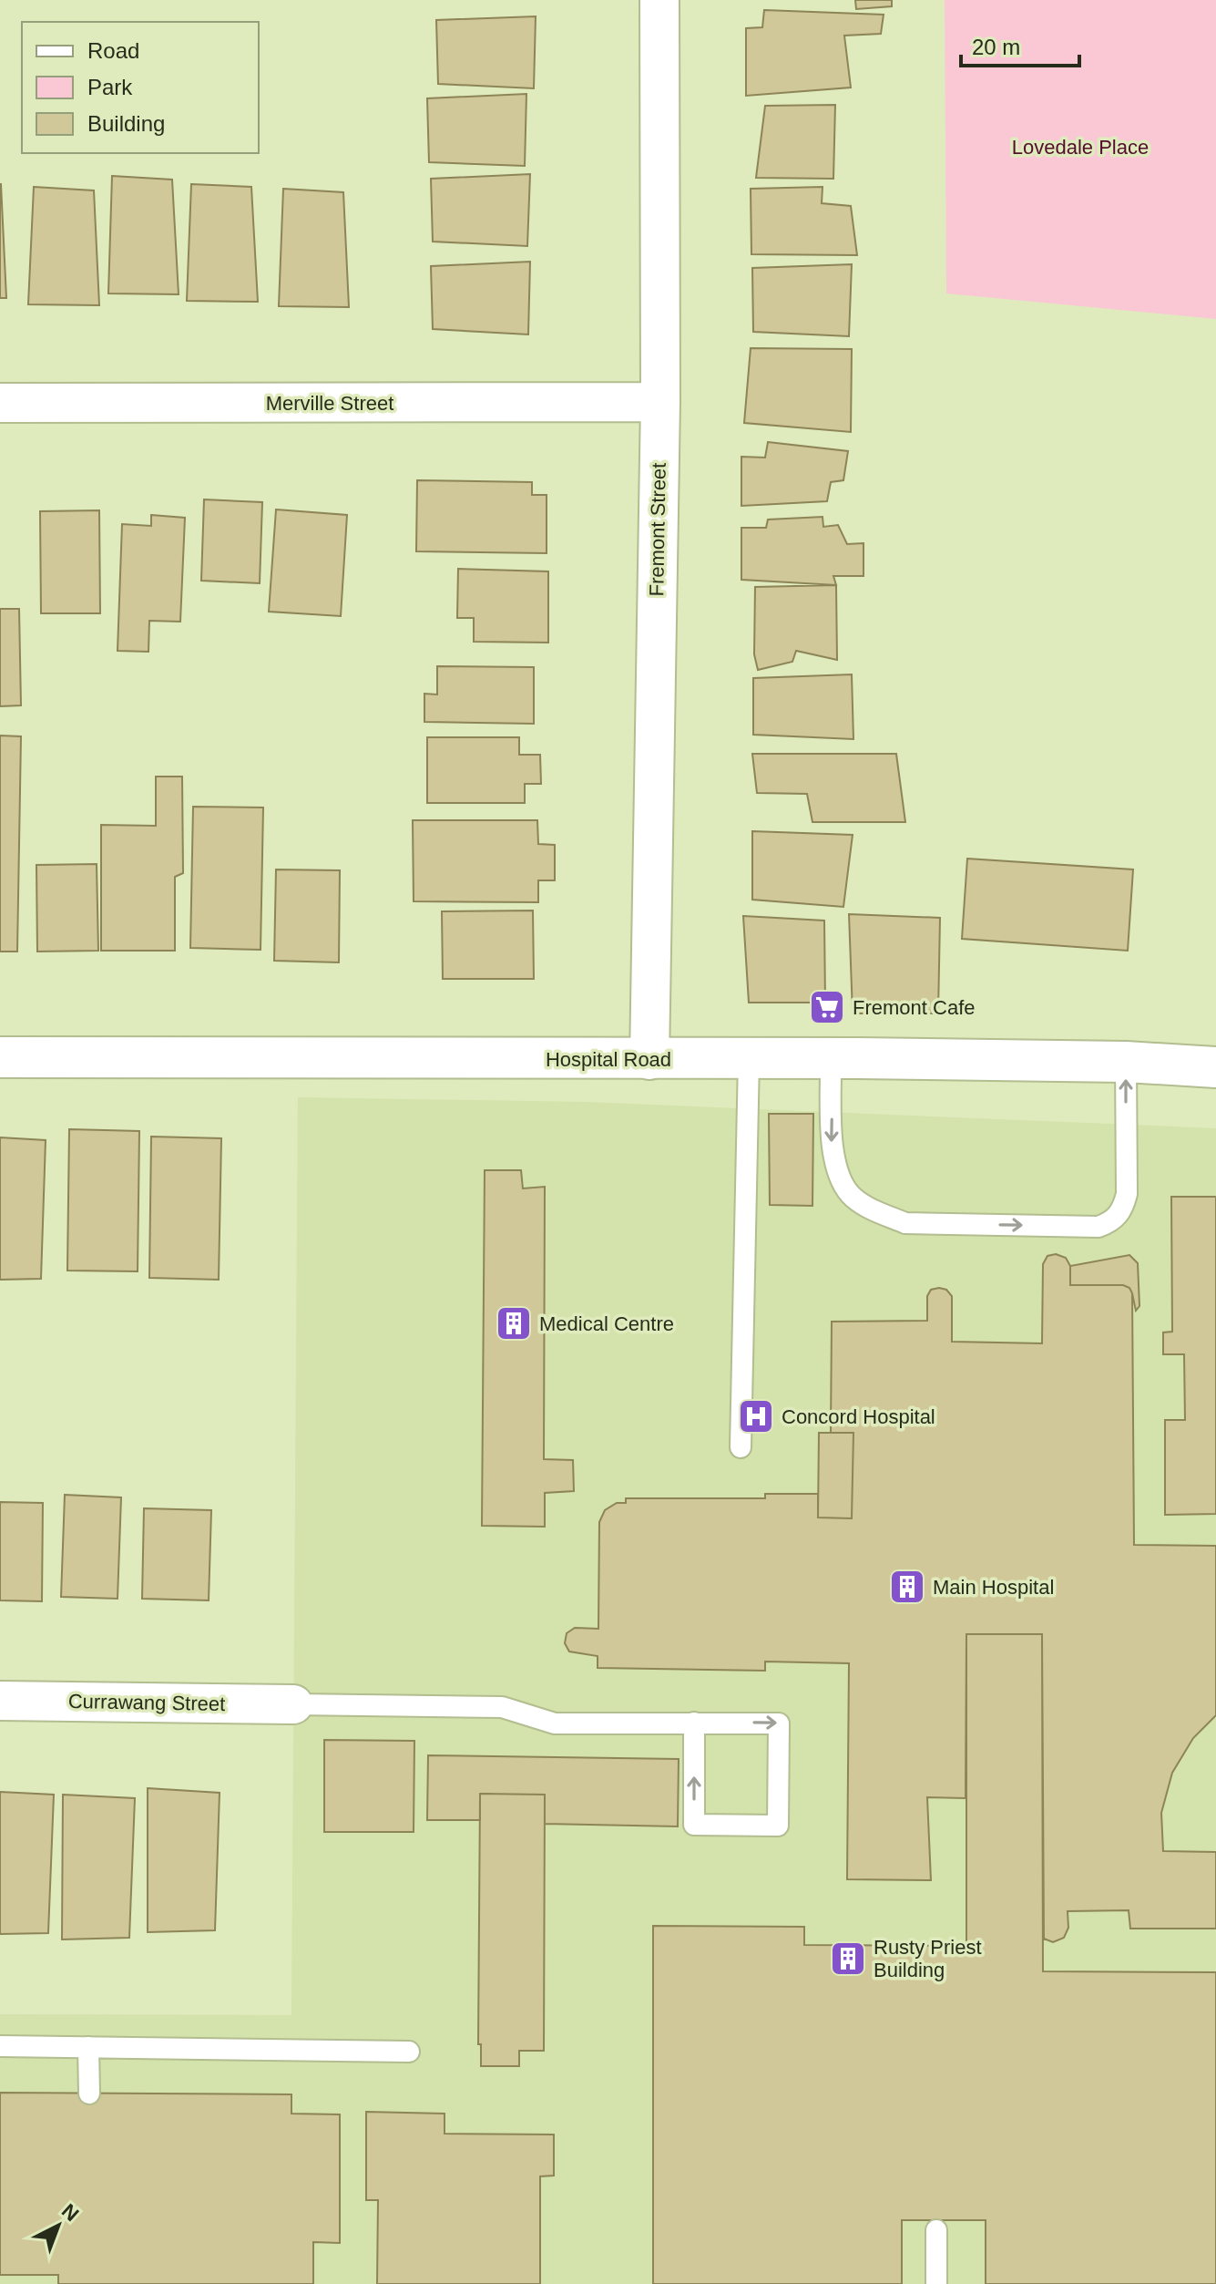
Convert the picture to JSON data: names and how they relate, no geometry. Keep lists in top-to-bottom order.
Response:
{
  "streets": {
    "street": [
      "Merville Street",
      "Fremont Street",
      "Hospital Road",
      "Currawang Street"
    ]
  },
  "crossings": [
    ["Merville Street", "Fremont Street"],
    ["Fremont Street", "Hospital Road"]
  ],
  "parks": ["Lovedale Place"],
  "places": {
    "supermarket": ["Fremont Cafe"],
    "building": ["Medical Centre", "Main Hospital", "Rusty Priest Building"],
    "hospital": ["Concord Hospital"]
  },
  "legend": ["Road", "Park", "Building"],
  "scale_bar": "20 m",
  "north": "top right"
}
